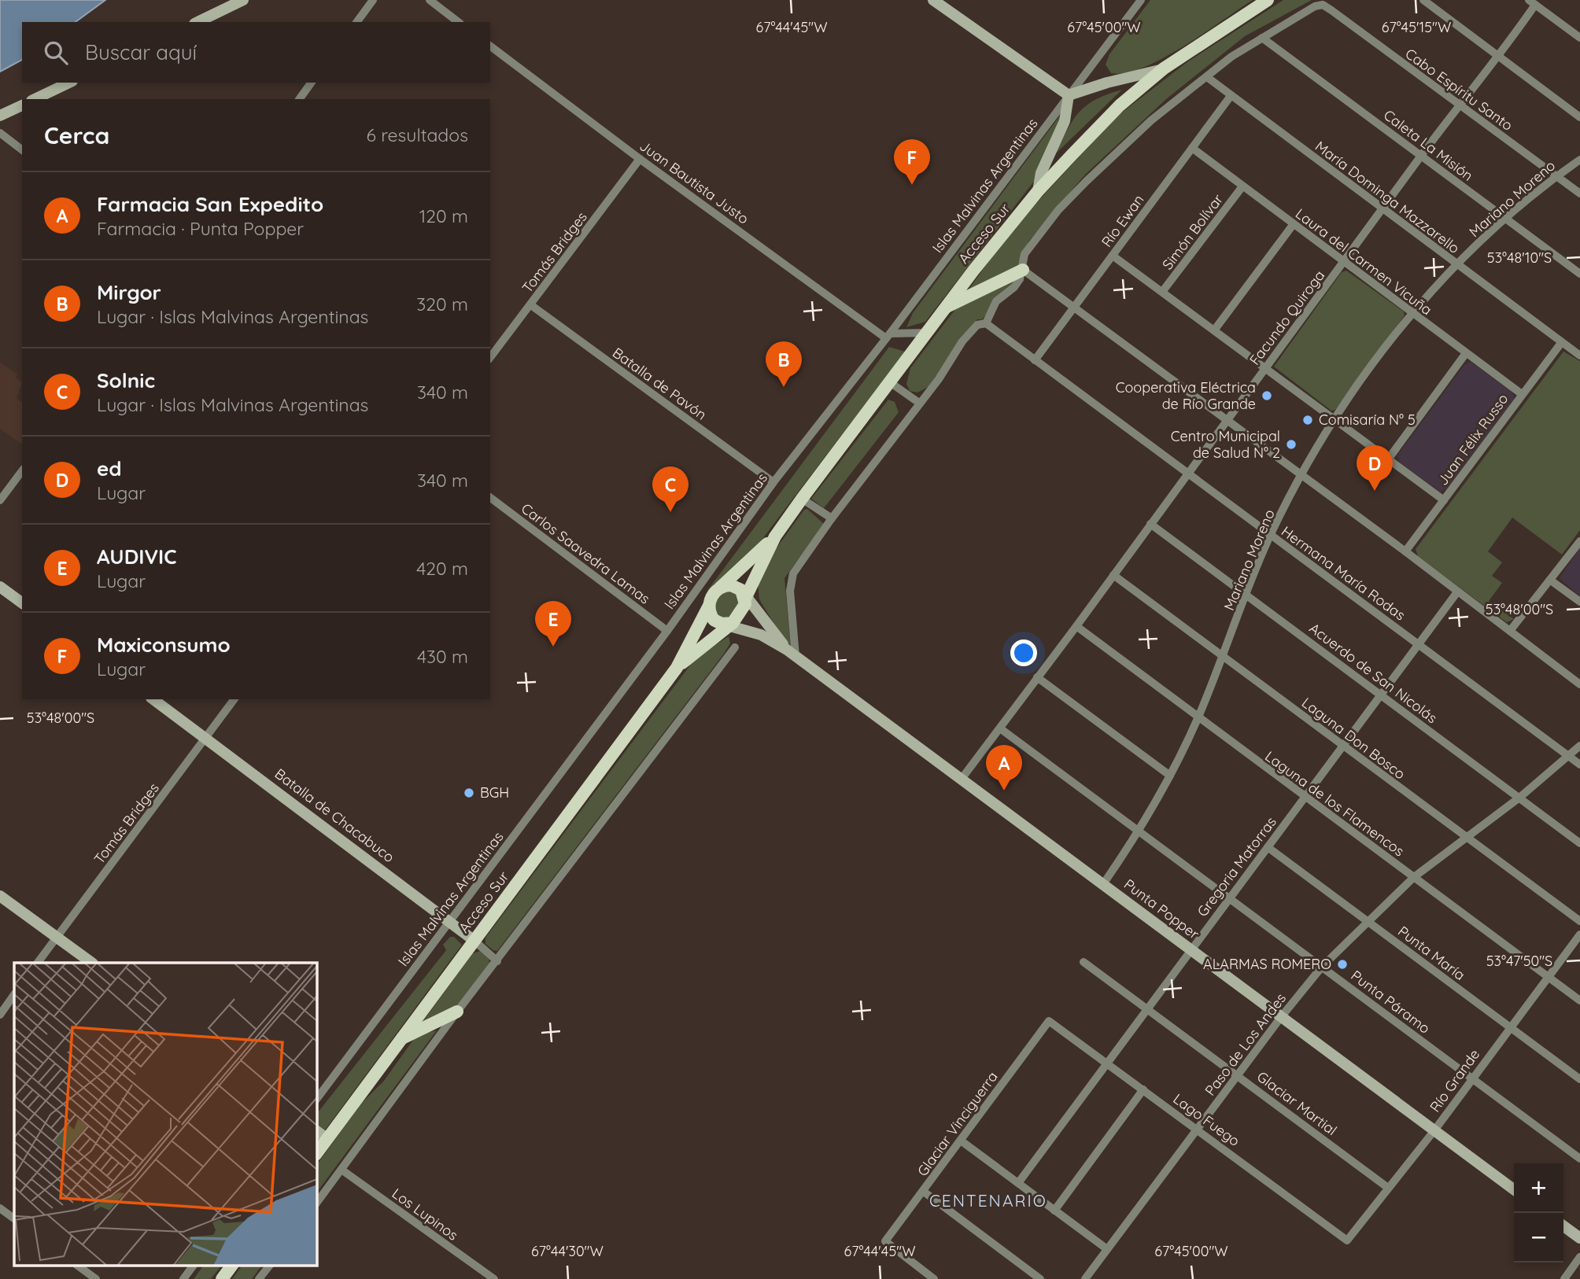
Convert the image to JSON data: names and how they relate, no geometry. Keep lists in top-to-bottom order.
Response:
{
  "streets": {
    "main road": ["Acceso Sur"],
    "street": [
      "Cabo Espíritu Santo",
      "Caleta La Misión",
      "Juan Bautista Justo",
      "Islas Malvinas Argentinas",
      "María Dominga Mazzarello",
      "Mariano Moreno",
      "Río Ewan",
      "Simón Bolívar",
      "Tomás Bridges",
      "Laura del Carmen Vicuña",
      "Facundo Quiroga",
      "Batalla de Pavón",
      "Juan Félix Russo",
      "Carlos Saavedra Lamas",
      "Hermana María Rodas",
      "Acuerdo de San Nicolás",
      "Laguna Don Bosco",
      "Laguna de los Flamencos",
      "Batalla de Chacabuco",
      "Gregoria Matorras",
      "Punta Popper",
      "Punta María",
      "Punta Páramo",
      "Paso de Los Andes",
      "Río Grande",
      "Glaciar Martial",
      "Lago Fuego",
      "Glaciar Vinciguerra",
      "Los Lupinos"
    ]
  },
  "crossings": [
    ["Cabo Espíritu Santo", "Caleta La Misión"],
    ["Cabo Espíritu Santo", "Mariano Moreno"],
    ["Cabo Espíritu Santo", "Facundo Quiroga"],
    ["Caleta La Misión", "Mariano Moreno"],
    ["Caleta La Misión", "Facundo Quiroga"],
    ["Juan Bautista Justo", "Islas Malvinas Argentinas"],
    ["Juan Bautista Justo", "Tomás Bridges"],
    ["Islas Malvinas Argentinas", "Batalla de Pavón"],
    ["Islas Malvinas Argentinas", "Carlos Saavedra Lamas"],
    ["Islas Malvinas Argentinas", "Batalla de Chacabuco"],
    ["María Dominga Mazzarello", "Mariano Moreno"],
    ["María Dominga Mazzarello", "Río Ewan"],
    ["María Dominga Mazzarello", "Facundo Quiroga"],
    ["María Dominga Mazzarello", "Juan Félix Russo"],
    ["Mariano Moreno", "Laura del Carmen Vicuña"],
    ["Mariano Moreno", "Hermana María Rodas"],
    ["Mariano Moreno", "Acuerdo de San Nicolás"],
    ["Mariano Moreno", "Laguna Don Bosco"],
    ["Mariano Moreno", "Laguna de los Flamencos"],
    ["Mariano Moreno", "Punta Popper"],
    ["Mariano Moreno", "Punta Páramo"],
    ["Río Ewan", "Laura del Carmen Vicuña"],
    ["Río Ewan", "Hermana María Rodas"],
    ["Simón Bolívar", "Laura del Carmen Vicuña"],
    ["Acceso Sur", "Batalla de Chacabuco"],
    ["Acceso Sur", "Punta Popper"],
    ["Tomás Bridges", "Batalla de Pavón"],
    ["Tomás Bridges", "Batalla de Chacabuco"],
    ["Laura del Carmen Vicuña", "Facundo Quiroga"],
    ["Laura del Carmen Vicuña", "Juan Félix Russo"],
    ["Facundo Quiroga", "Hermana María Rodas"],
    ["Facundo Quiroga", "Acuerdo de San Nicolás"],
    ["Facundo Quiroga", "Laguna Don Bosco"],
    ["Facundo Quiroga", "Laguna de los Flamencos"],
    ["Facundo Quiroga", "Punta Popper"],
    ["Facundo Quiroga", "Punta Páramo"],
    ["Hermana María Rodas", "Gregoria Matorras"],
    ["Hermana María Rodas", "Paso de Los Andes"],
    ["Acuerdo de San Nicolás", "Gregoria Matorras"],
    ["Acuerdo de San Nicolás", "Paso de Los Andes"],
    ["Laguna Don Bosco", "Gregoria Matorras"],
    ["Laguna Don Bosco", "Paso de Los Andes"],
    ["Laguna de los Flamencos", "Gregoria Matorras"],
    ["Laguna de los Flamencos", "Paso de Los Andes"],
    ["Laguna de los Flamencos", "Río Grande"],
    ["Gregoria Matorras", "Punta Popper"],
    ["Gregoria Matorras", "Punta María"],
    ["Gregoria Matorras", "Punta Páramo"],
    ["Gregoria Matorras", "Glaciar Martial"],
    ["Gregoria Matorras", "Lago Fuego"],
    ["Punta Popper", "Paso de Los Andes"],
    ["Punta Popper", "Río Grande"],
    ["Punta María", "Paso de Los Andes"],
    ["Punta María", "Río Grande"],
    ["Punta Páramo", "Paso de Los Andes"],
    ["Punta Páramo", "Río Grande"],
    ["Paso de Los Andes", "Glaciar Martial"],
    ["Paso de Los Andes", "Lago Fuego"],
    ["Río Grande", "Glaciar Martial"],
    ["Río Grande", "Lago Fuego"],
    ["Lago Fuego", "Glaciar Vinciguerra"]
  ],
  "districts": ["CENTENARIO"],
  "places": [
    "Cooperativa Eléctrica de Río Grande",
    "Comisaría N° 5",
    "Centro Municipal de Salud N° 2",
    "BGH",
    "ALARMAS ROMERO"
  ],
  "page": {
    "search": "Buscar aquí",
    "heading": ["Cerca", "6 resultados"],
    "pins": [
      "F",
      "B",
      "D",
      "C",
      "E",
      "A"
    ],
    "list": [
      {
        "mark": "A",
        "name": "Farmacia San Expedito",
        "note": "Farmacia · Punta Popper",
        "value": "120 m"
      },
      {
        "mark": "B",
        "name": "Mirgor",
        "note": "Lugar · Islas Malvinas Argentinas",
        "value": "320 m"
      },
      {
        "mark": "C",
        "name": "Solnic",
        "note": "Lugar · Islas Malvinas Argentinas",
        "value": "340 m"
      },
      {
        "mark": "D",
        "name": "ed",
        "note": "Lugar",
        "value": "340 m"
      },
      {
        "mark": "E",
        "name": "AUDIVIC",
        "note": "Lugar",
        "value": "420 m"
      },
      {
        "mark": "F",
        "name": "Maxiconsumo",
        "note": "Lugar",
        "value": "430 m"
      }
    ],
    "map_buttons": ["+", "−"]
  },
  "coordinates": [
    "67°44'45\"W",
    "67°45'00\"W",
    "67°45'15\"W",
    "53°48'10\"S",
    "53°48'00\"S",
    "53°47'50\"S",
    "67°44'30\"W"
  ]
}
